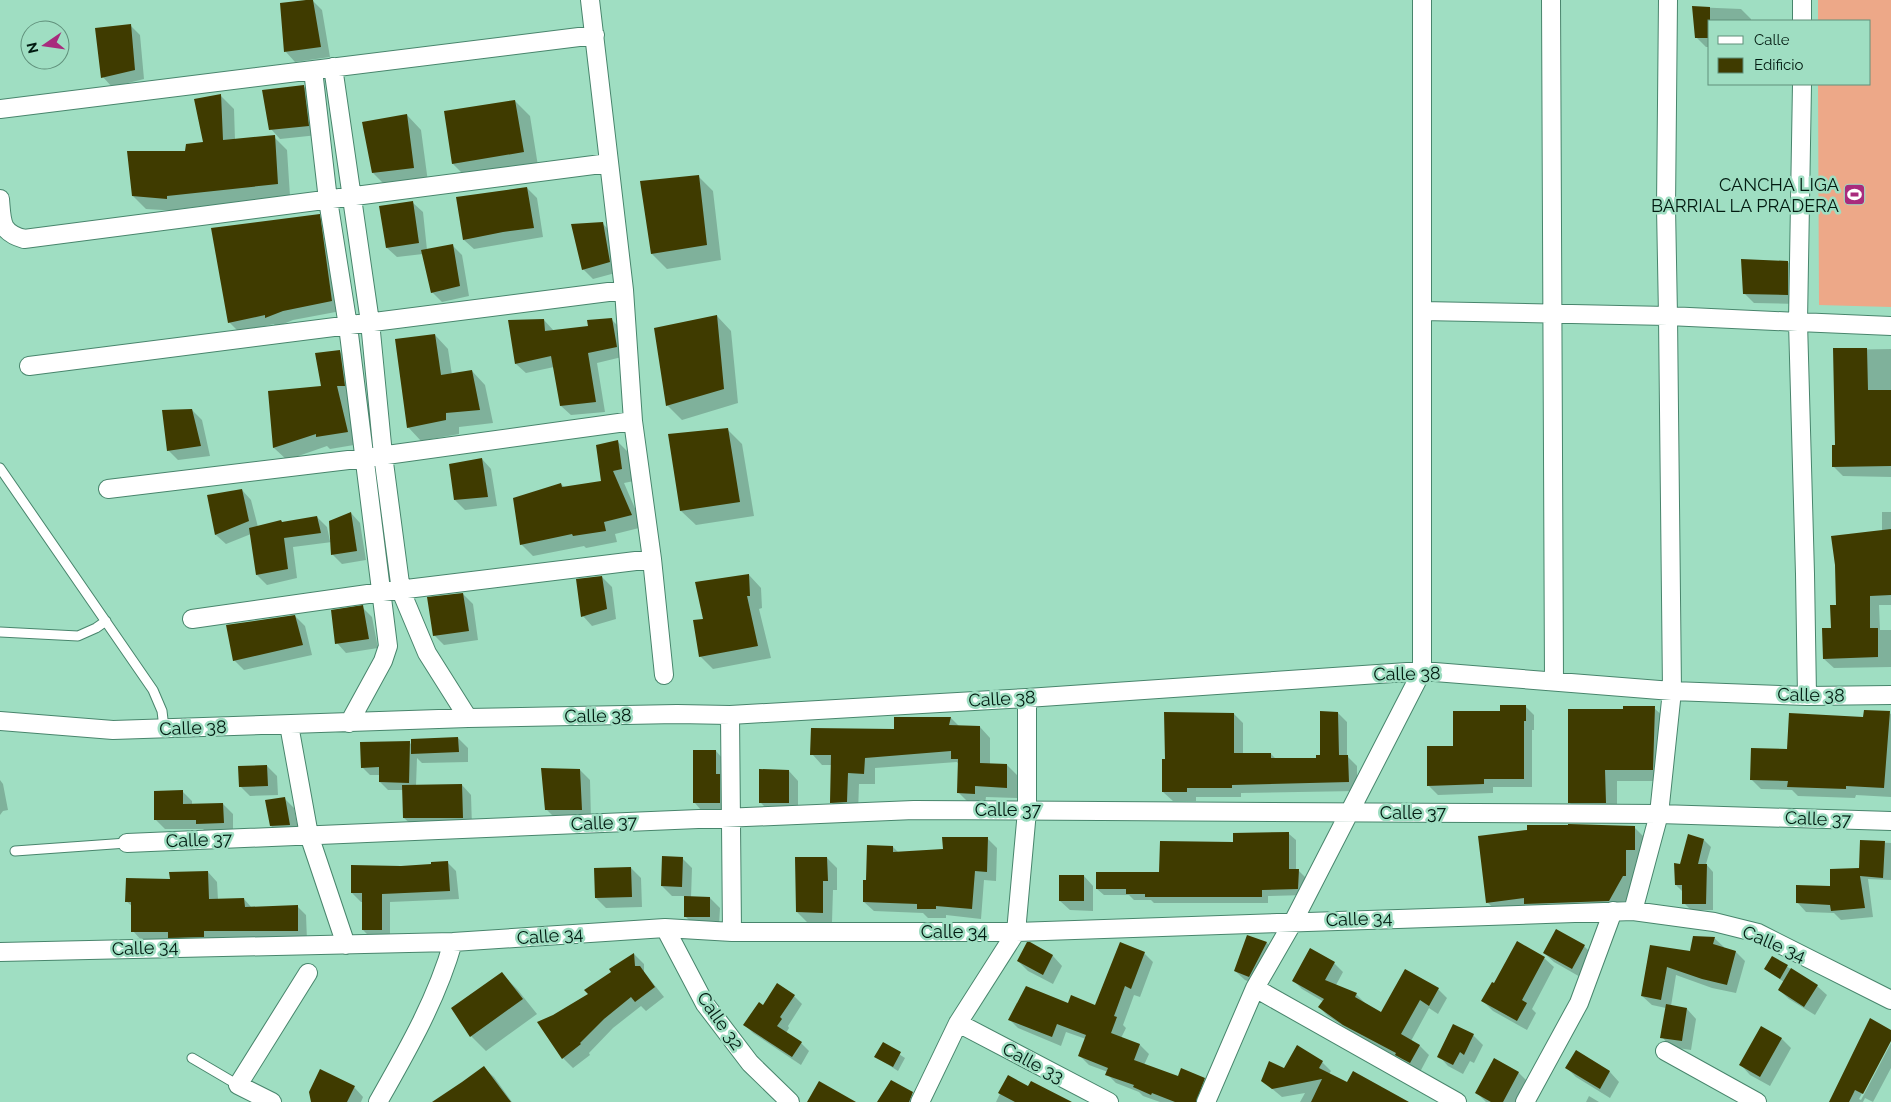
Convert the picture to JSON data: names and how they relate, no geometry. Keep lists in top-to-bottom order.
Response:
{
  "streets": {
    "street": [
      "Calle 38",
      "Calle 37",
      "Calle 34",
      "Calle 32",
      "Calle 33"
    ]
  },
  "crossings": [
    ["Calle 34", "Calle 32"]
  ],
  "places": {
    "sports": ["CANCHA LIGA BARRIAL LA PRADERA"]
  },
  "legend": ["Calle", "Edificio"],
  "north": "left"
}
